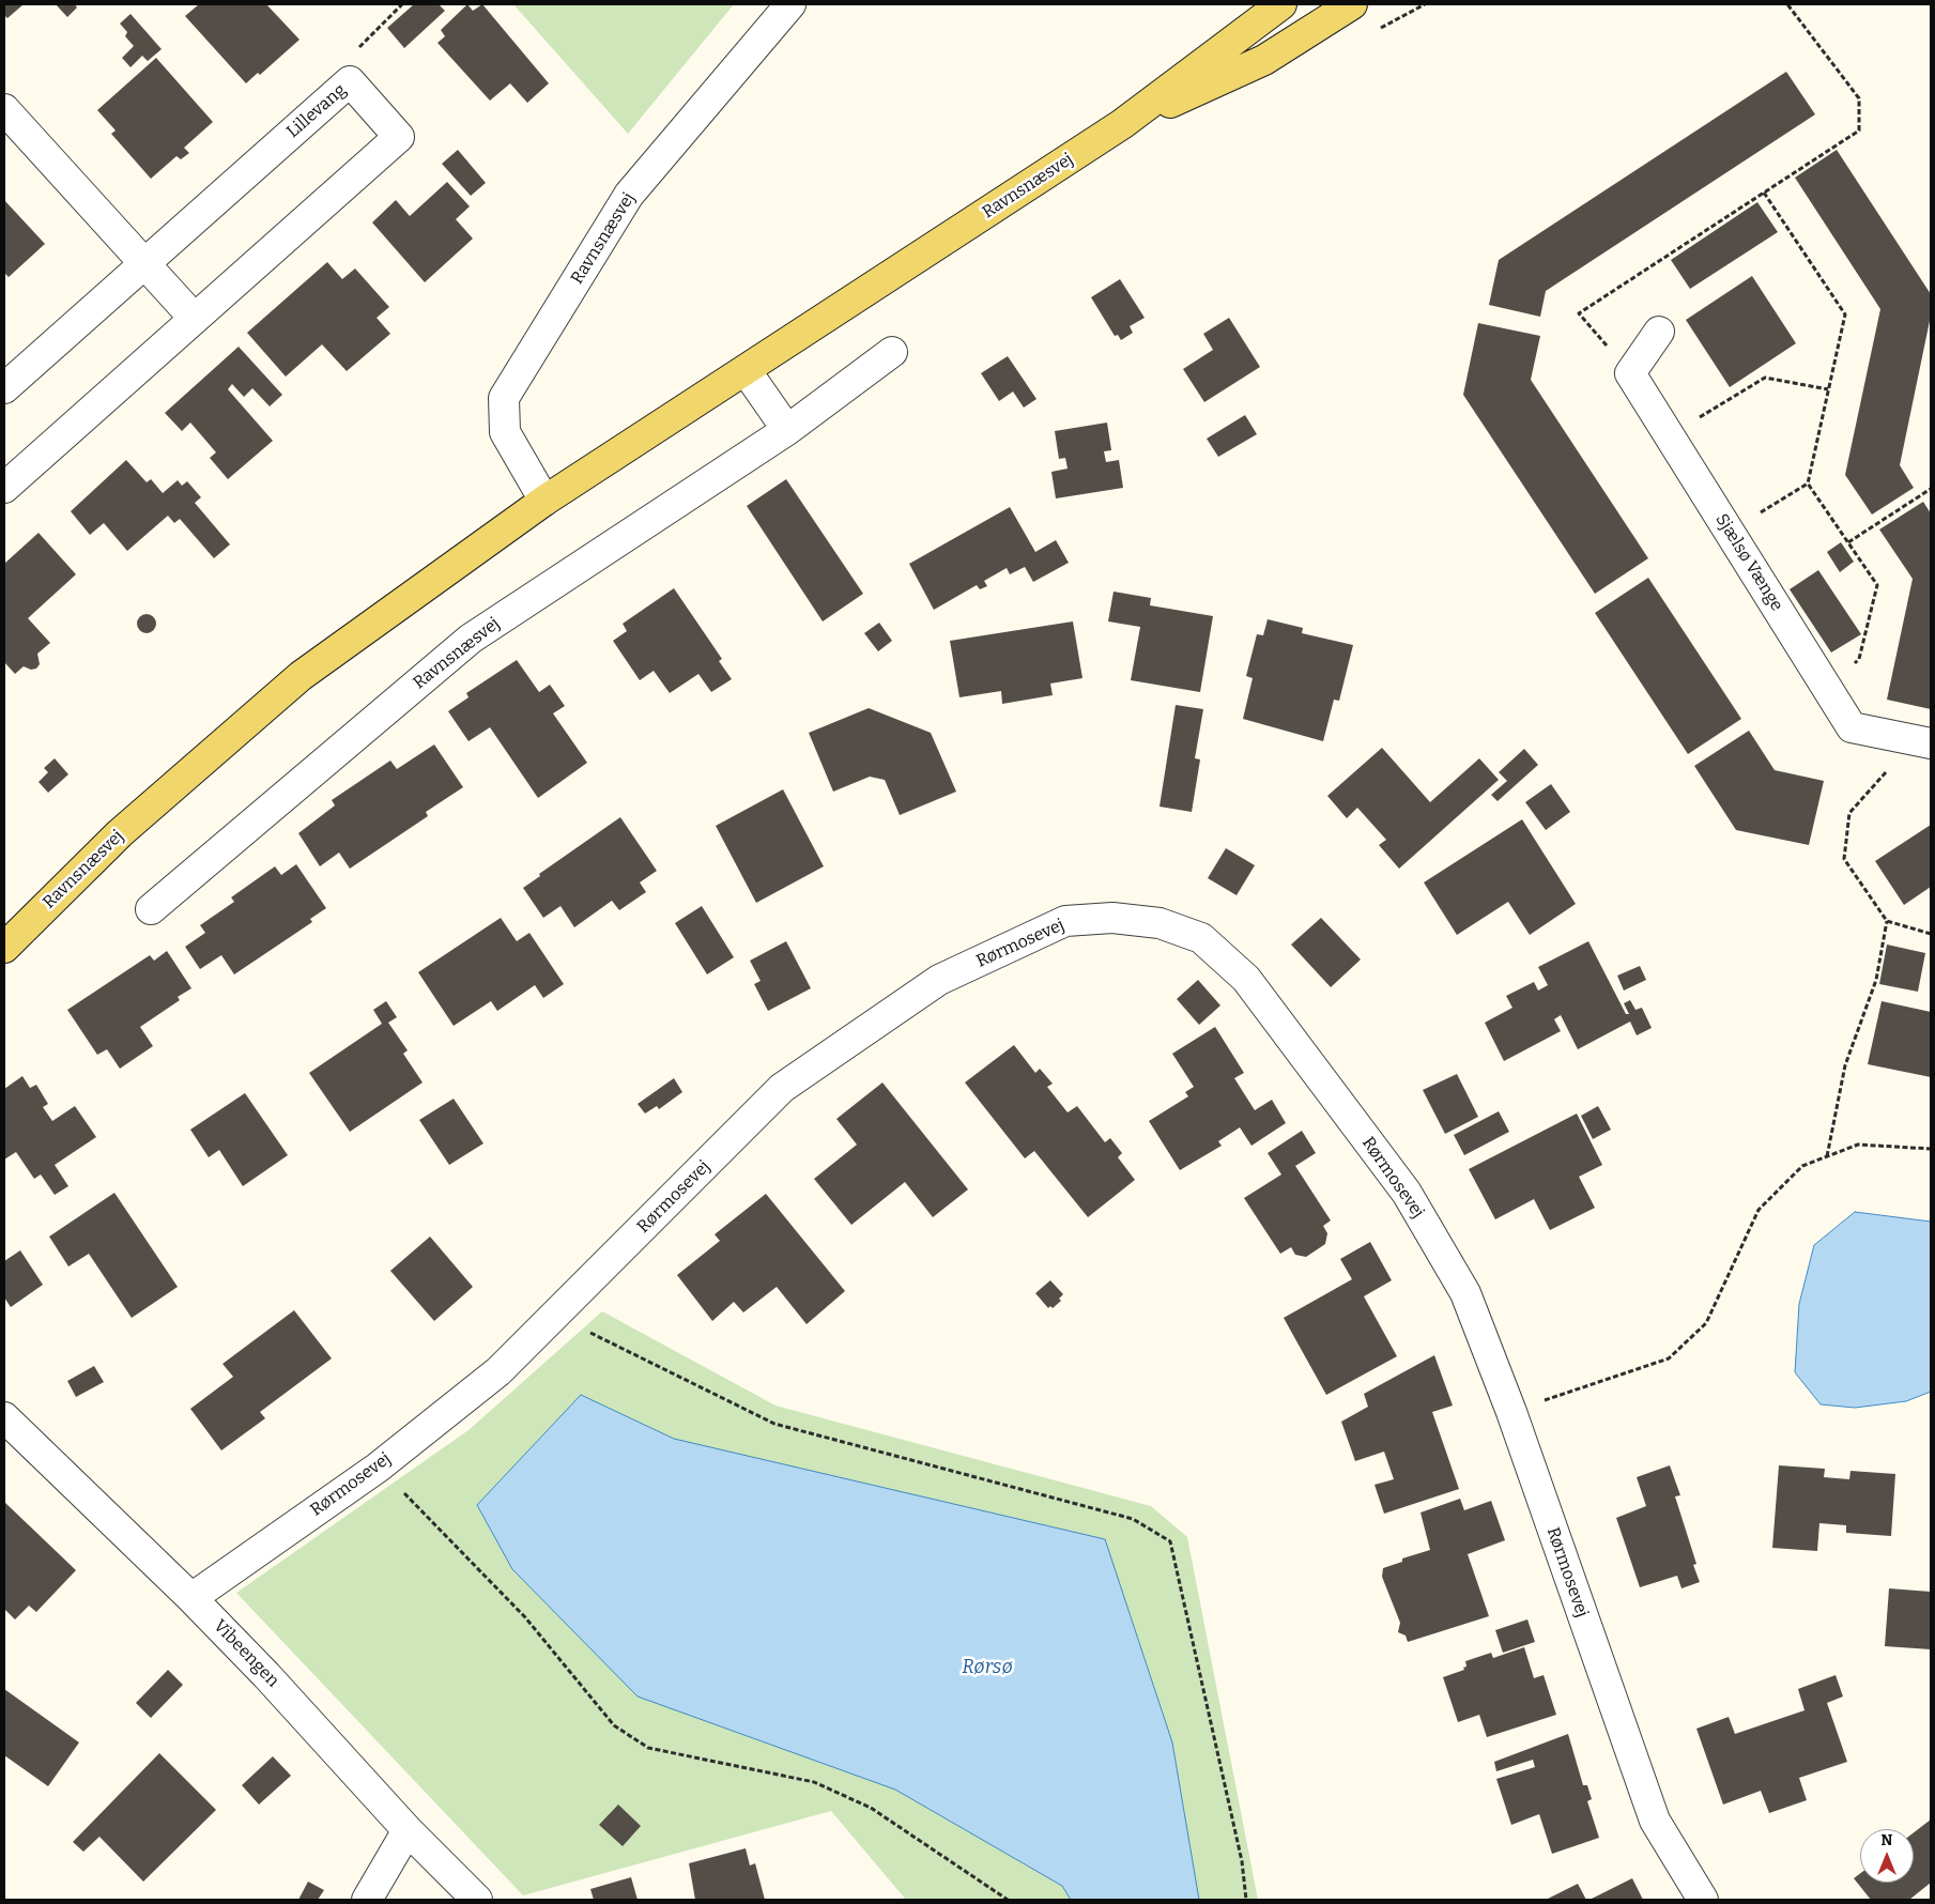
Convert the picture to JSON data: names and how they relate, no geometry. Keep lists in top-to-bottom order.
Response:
{
  "streets": {
    "main road": ["Ravnsnæsvej"],
    "street": [
      "Lillevang",
      "Sjælsø Vænge",
      "Rørmosevej",
      "Vibeengen"
    ]
  },
  "crossings": [
    ["Rørmosevej", "Vibeengen"]
  ],
  "water": ["Rørsø"],
  "north": "top"
}
